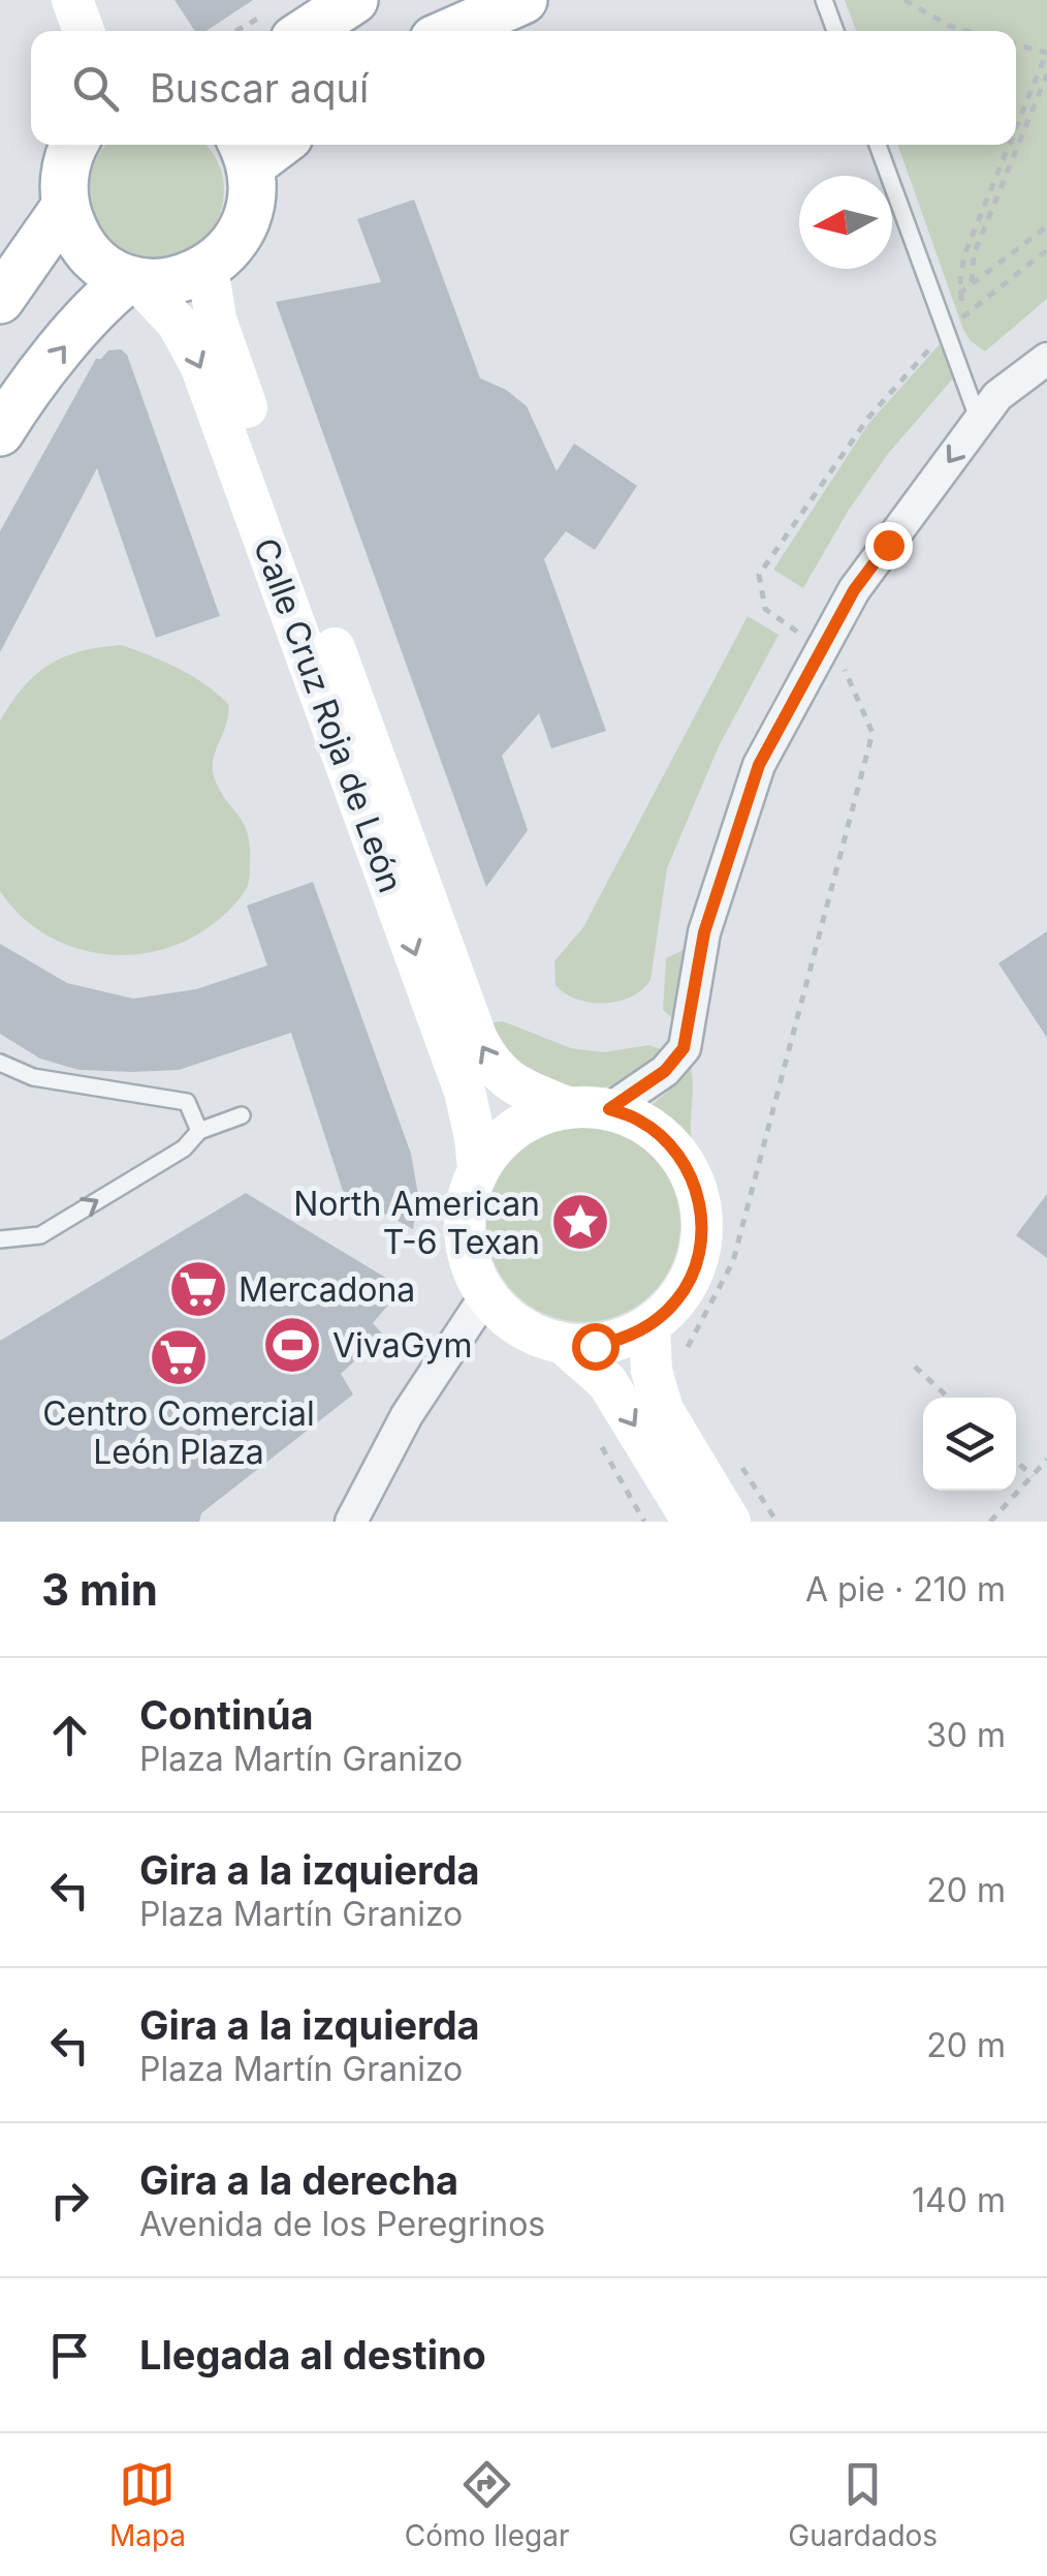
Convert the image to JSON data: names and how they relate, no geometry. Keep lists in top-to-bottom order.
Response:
{
  "streets": {
    "main road": ["Calle Cruz Roja de León"]
  },
  "places": {
    "place": ["North American T-6 Texan"],
    "supermarket": ["Mercadona", "Centro Comercial León Plaza"],
    "sports": ["VivaGym"]
  },
  "north": "left",
  "page": {
    "search": "Buscar aquí",
    "heading": ["3 min", "A pie · 210 m"],
    "list": [
      ["Continúa", "Plaza Martín Granizo", "30 m"],
      ["Gira a la izquierda", "Plaza Martín Granizo", "20 m"],
      ["Gira a la izquierda", "Plaza Martín Granizo", "20 m"],
      ["Gira a la derecha", "Avenida de los Peregrinos", "140 m"],
      "Llegada al destino"
    ],
    "nav": ["Mapa", "Cómo llegar", "Guardados"]
  }
}
